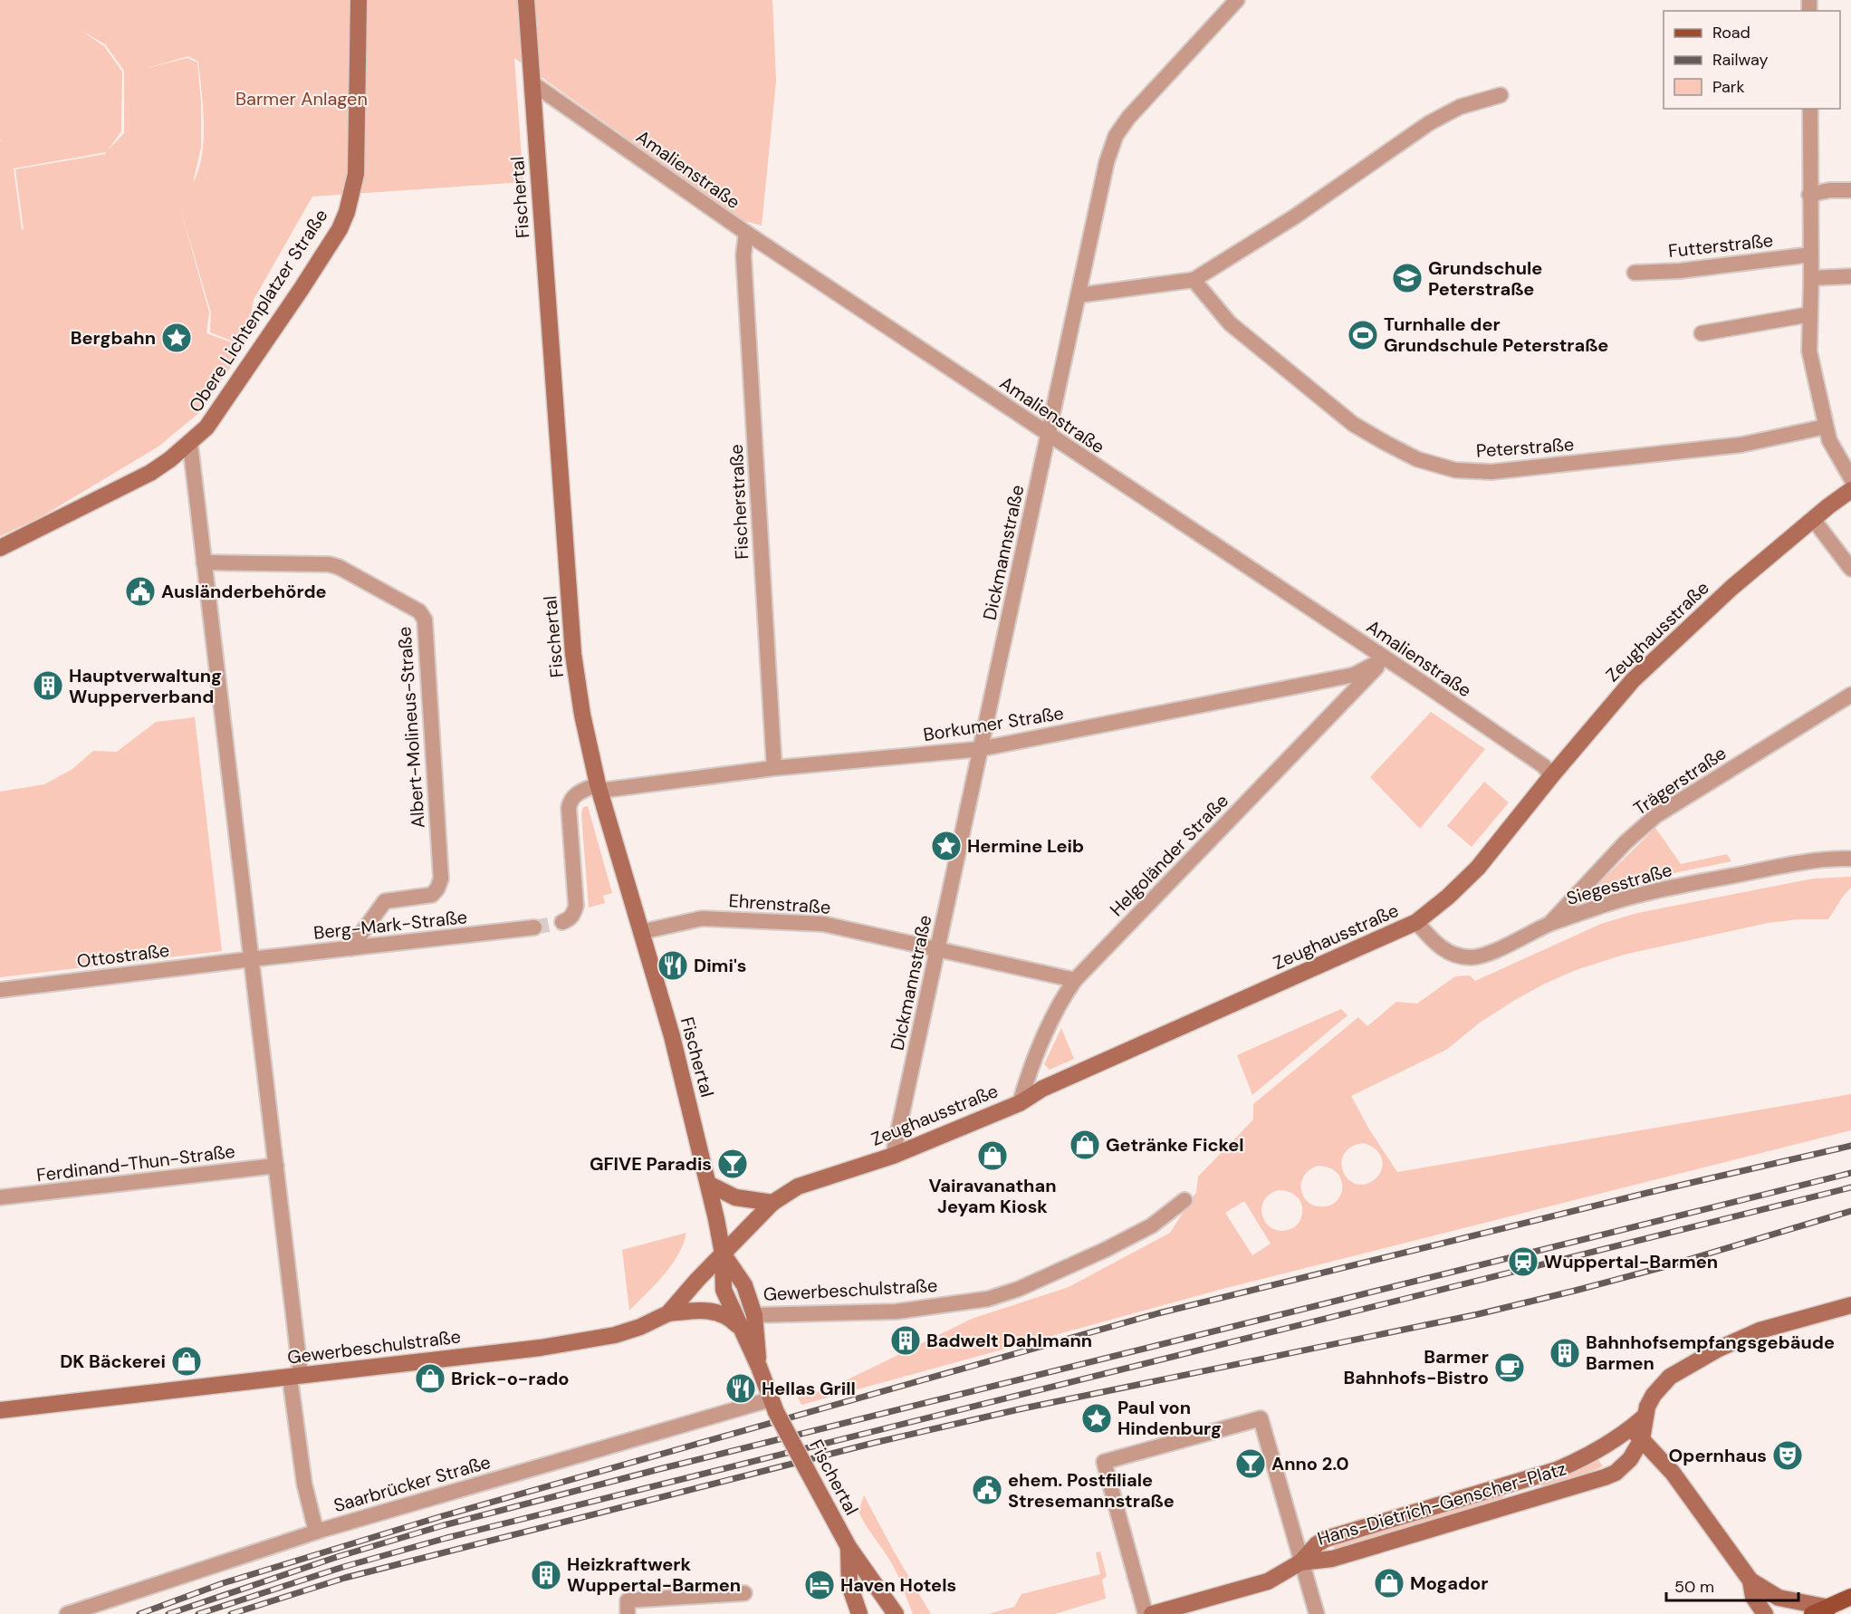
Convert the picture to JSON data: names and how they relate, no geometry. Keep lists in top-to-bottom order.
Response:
{
  "streets": {
    "street": [
      "Amalienstraße",
      "Fischertal",
      "Futterstraße",
      "Obere Lichtenplatzer Straße",
      "Peterstraße",
      "Fischerstraße",
      "Dickmannstraße",
      "Zeughausstraße",
      "Borkumer Straße",
      "Albert-Molineus-Straße",
      "Trägerstraße",
      "Helgoländer Straße",
      "Siegesstraße",
      "Ehrenstraße",
      "Berg-Mark-Straße",
      "Ottostraße",
      "Ferdinand-Thun-Straße",
      "Gewerbeschulstraße",
      "Saarbrücker Straße",
      "Hans-Dietrich-Genscher-Platz"
    ]
  },
  "crossings": [
    ["Amalienstraße", "Fischertal"],
    ["Amalienstraße", "Fischerstraße"],
    ["Amalienstraße", "Dickmannstraße"],
    ["Amalienstraße", "Zeughausstraße"],
    ["Amalienstraße", "Borkumer Straße"],
    ["Amalienstraße", "Helgoländer Straße"],
    ["Fischertal", "Zeughausstraße"],
    ["Fischertal", "Borkumer Straße"],
    ["Fischertal", "Ehrenstraße"],
    ["Fischertal", "Gewerbeschulstraße"],
    ["Fischertal", "Saarbrücker Straße"],
    ["Fischerstraße", "Borkumer Straße"],
    ["Dickmannstraße", "Zeughausstraße"],
    ["Dickmannstraße", "Borkumer Straße"],
    ["Dickmannstraße", "Ehrenstraße"],
    ["Zeughausstraße", "Helgoländer Straße"],
    ["Zeughausstraße", "Siegesstraße"],
    ["Zeughausstraße", "Gewerbeschulstraße"],
    ["Borkumer Straße", "Helgoländer Straße"],
    ["Albert-Molineus-Straße", "Berg-Mark-Straße"],
    ["Trägerstraße", "Siegesstraße"],
    ["Helgoländer Straße", "Ehrenstraße"],
    ["Berg-Mark-Straße", "Ottostraße"]
  ],
  "parks": ["Barmer Anlagen"],
  "places": {
    "school or university": ["Grundschule Peterstraße"],
    "sports": ["Turnhalle der Grundschule Peterstraße"],
    "place": ["Bergbahn", "Hermine Leib", "Paul von Hindenburg"],
    "public building": ["Ausländerbehörde", "ehem. Postfiliale Stresemannstraße"],
    "building": [
      "Hauptverwaltung Wupperverband",
      "Badwelt Dahlmann",
      "Bahnhofsempfangsgebäude Barmen",
      "Heizkraftwerk Wuppertal-Barmen"
    ],
    "restaurant": ["Dimi's", "Hellas Grill"],
    "shop": [
      "Getränke Fickel",
      "Vairavanathan Jeyam Kiosk",
      "DK Bäckerei",
      "Brick-o-rado",
      "Mogador"
    ],
    "bar": ["GFIVE Paradis", "Anno 2.0"],
    "station": ["Wuppertal-Barmen"],
    "cafe": ["Barmer Bahnhofs-Bistro"],
    "theatre": ["Opernhaus"],
    "hotel": ["Haven Hotels"]
  },
  "legend": ["Road", "Railway", "Park"],
  "scale_bar": "50 m"
}
